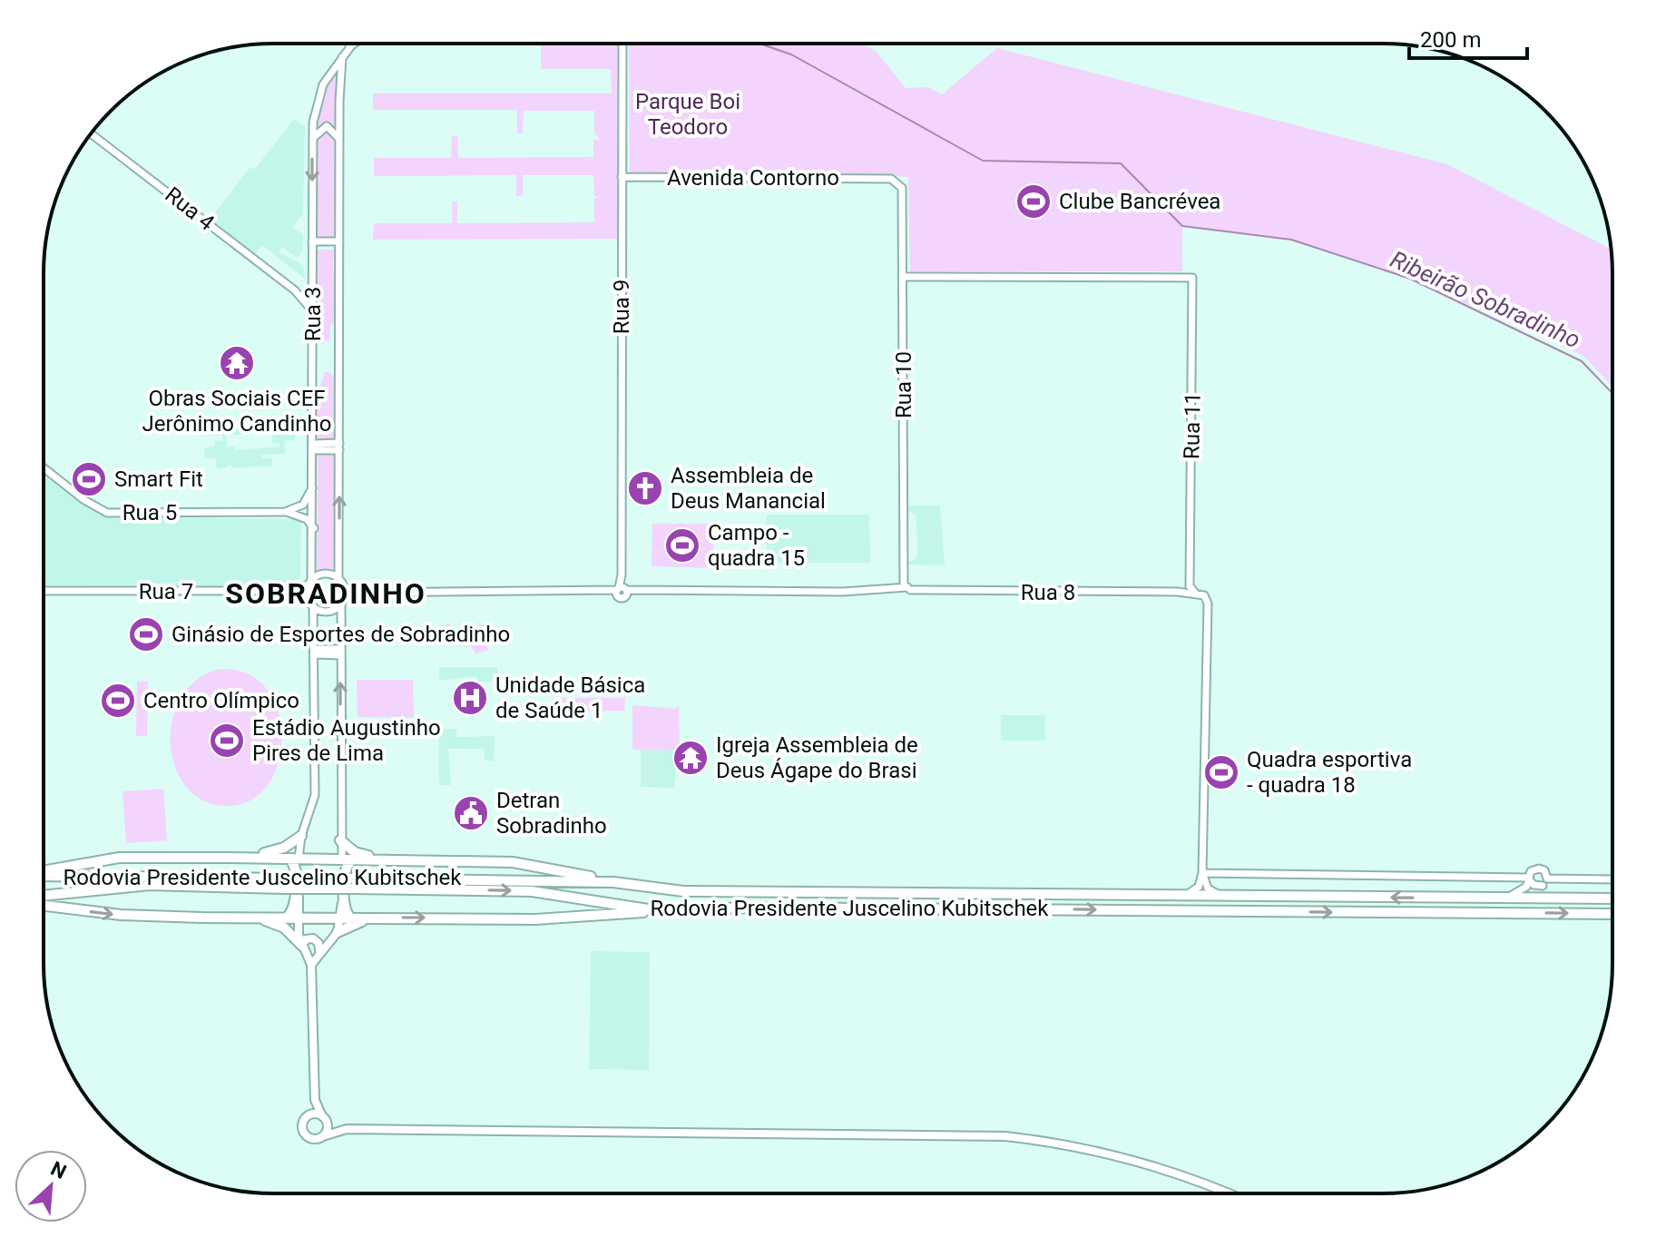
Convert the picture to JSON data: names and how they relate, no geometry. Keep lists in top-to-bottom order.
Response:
{
  "streets": {
    "highway": ["Rodovia Presidente Juscelino Kubitschek"],
    "main road": [
      "Avenida Contorno",
      "Rua 4",
      "Rua 9",
      "Rua 3",
      "Rua 10",
      "Rua 11",
      "Rua 5",
      "Rua 7",
      "Rua 8"
    ]
  },
  "crossings": [
    ["Avenida Contorno", "Rua 9"],
    ["Avenida Contorno", "Rua 10"],
    ["Rua 4", "Rua 3"],
    ["Rua 9", "Rua 8"],
    ["Rua 3", "Rua 7"],
    ["Rua 10", "Rua 11"],
    ["Rua 10", "Rua 8"]
  ],
  "districts": ["SOBRADINHO"],
  "water": ["Ribeirão Sobradinho"],
  "parks": ["Parque Boi Teodoro"],
  "places": {
    "sports": [
      "Clube Bancrévea",
      "Smart Fit",
      "Campo - quadra 15",
      "Ginásio de Esportes de Sobradinho",
      "Centro Olímpico",
      "Estádio Augustinho Pires de Lima",
      "Quadra esportiva - quadra 18"
    ],
    "temple": ["Obras Sociais CEF Jerônimo Candinho", "Igreja Assembleia de Deus Ágape do Brasi"],
    "church": ["Assembleia de Deus Manancial"],
    "hospital": ["Unidade Básica de Saúde 1"],
    "public building": ["Detran Sobradinho"]
  },
  "scale_bar": "200 m",
  "north": "top right"
}
